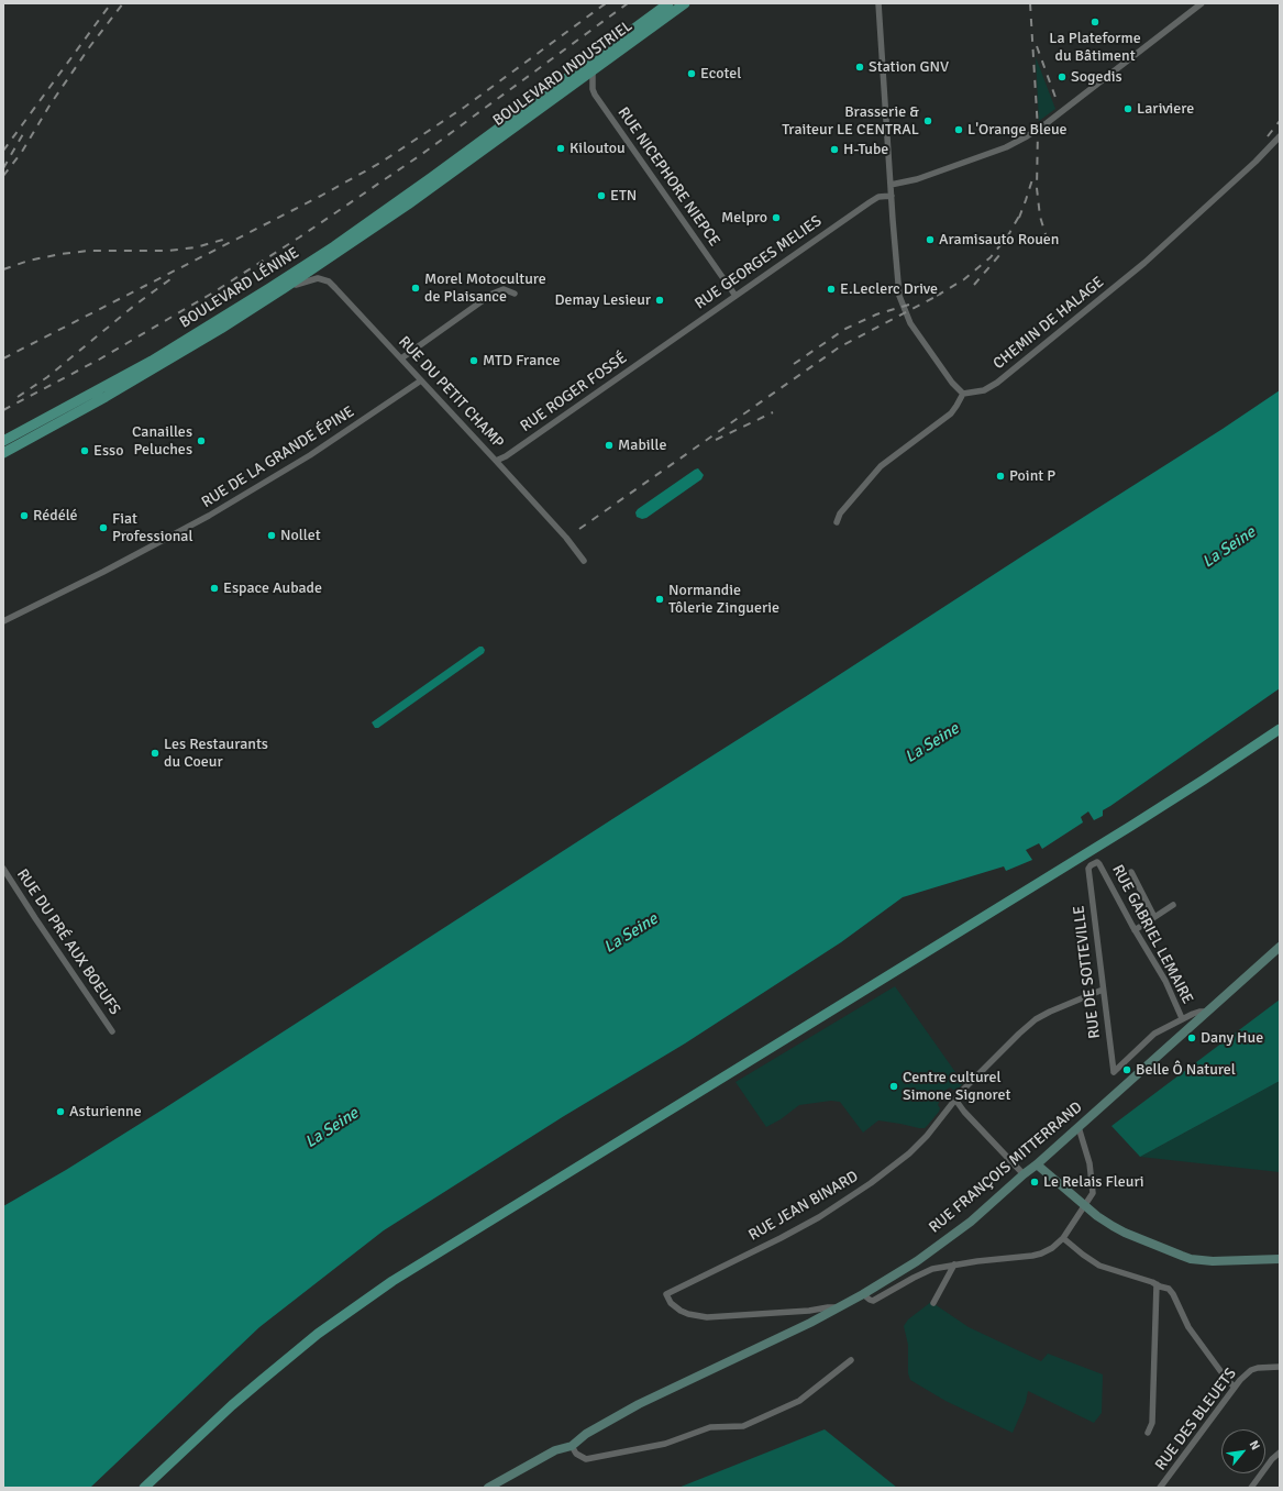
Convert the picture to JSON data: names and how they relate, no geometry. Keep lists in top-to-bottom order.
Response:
{
  "streets": {
    "main road": ["BOULEVARD INDUSTRIEL", "BOULEVARD LÉNINE"],
    "street": [
      "RUE NICEPHORE NIEPCE",
      "RUE GEORGES MELIES",
      "CHEMIN DE HALAGE",
      "RUE DU PETIT CHAMP",
      "RUE ROGER FOSSÉ",
      "RUE DE LA GRANDE ÉPINE",
      "RUE GABRIEL LEMAIRE",
      "RUE DU PRÉ AUX BOEUFS",
      "RUE DE SOTTEVILLE",
      "RUE FRANÇOIS MITTERRAND",
      "RUE JEAN BINARD",
      "RUE DES BLEUETS"
    ]
  },
  "crossings": [
    ["BOULEVARD INDUSTRIEL", "RUE NICEPHORE NIEPCE"],
    ["BOULEVARD INDUSTRIEL", "BOULEVARD LÉNINE"],
    ["RUE NICEPHORE NIEPCE", "RUE GEORGES MELIES"],
    ["RUE GEORGES MELIES", "RUE ROGER FOSSÉ"],
    ["BOULEVARD LÉNINE", "RUE DU PETIT CHAMP"],
    ["RUE DU PETIT CHAMP", "RUE ROGER FOSSÉ"],
    ["RUE DU PETIT CHAMP", "RUE DE LA GRANDE ÉPINE"],
    ["RUE GABRIEL LEMAIRE", "RUE DE SOTTEVILLE"],
    ["RUE GABRIEL LEMAIRE", "RUE FRANÇOIS MITTERRAND"],
    ["RUE DE SOTTEVILLE", "RUE JEAN BINARD"],
    ["RUE FRANÇOIS MITTERRAND", "RUE JEAN BINARD"]
  ],
  "water": ["La Seine"],
  "places": [
    "La Plateforme du Bâtiment",
    "Station GNV",
    "Ecotel",
    "Sogedis",
    "Lariviere",
    "Brasserie & Traiteur LE CENTRAL",
    "L'Orange Bleue",
    "Kiloutou",
    "H-Tube",
    "ETN",
    "Melpro",
    "Aramisauto Rouen",
    "Morel Motoculture de Plaisance",
    "E.Leclerc Drive",
    "Demay Lesieur",
    "MTD France",
    "Canailles Peluches",
    "Mabille",
    "Esso",
    "Point P",
    "Rédélé",
    "Fiat Professional",
    "Nollet",
    "Espace Aubade",
    "Normandie Tôlerie Zinguerie",
    "Les Restaurants du Coeur",
    "Dany Hue",
    "Belle Ô Naturel",
    "Centre culturel Simone Signoret",
    "Asturienne",
    "Le Relais Fleuri"
  ],
  "north": "top right"
}
